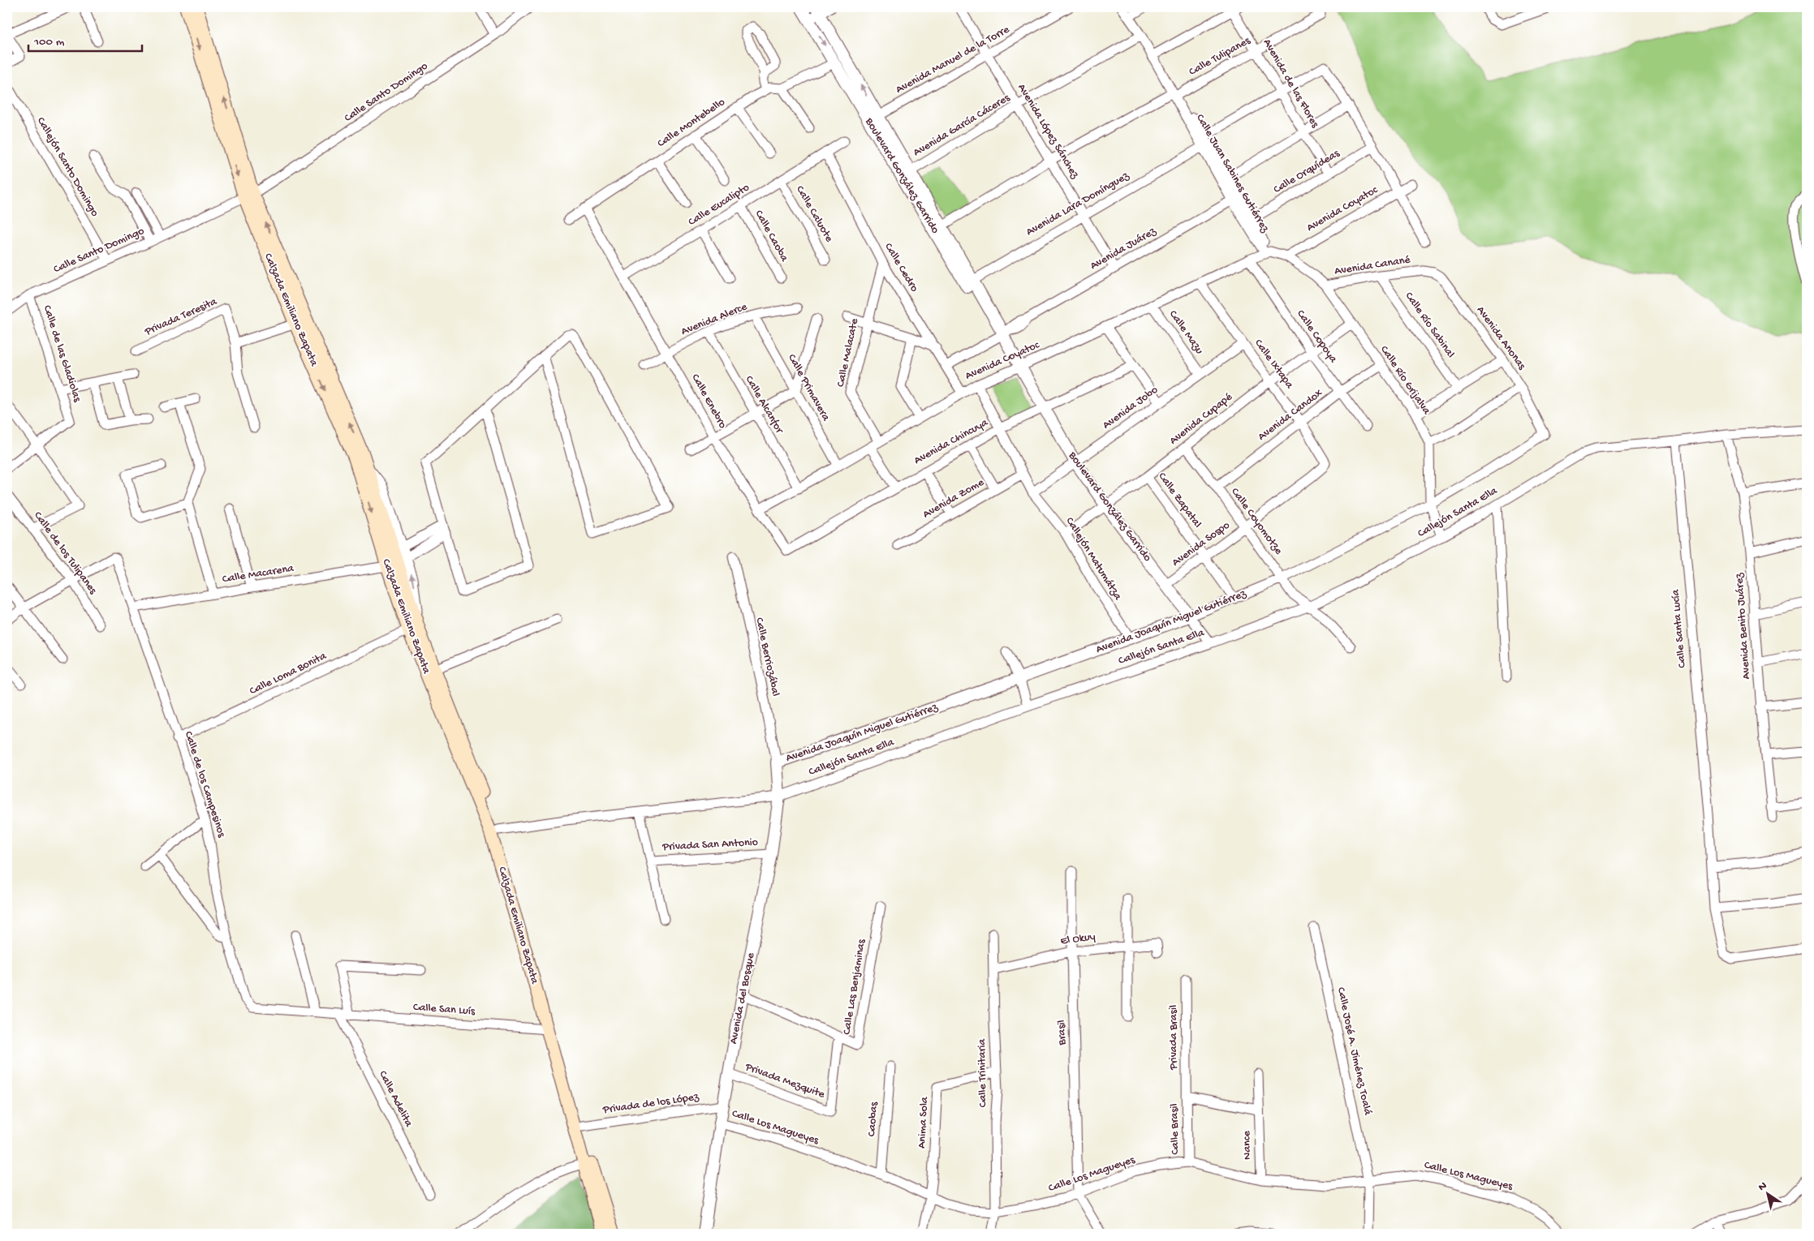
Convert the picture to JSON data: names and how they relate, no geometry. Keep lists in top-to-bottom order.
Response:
{
  "streets": {
    "main road": ["Calzada Emiliano Zapata"],
    "street": [
      "Calle Tulipanes",
      "Avenida Manuel de la Torre",
      "Avenida de las Flores",
      "Calle Santo Domingo",
      "Calle Montebello",
      "Avenida García Cáceres",
      "Avenida López Sánchez",
      "Callejón Santo Domingo",
      "Calle Orquídeas",
      "Calle Juan Sabines Gutiérrez",
      "Boulevard González Garrido",
      "Avenida Lara Domínguez",
      "Calle Eucalipto",
      "Avenida Coyatoc",
      "Calle Caluote",
      "Calle Caoba",
      "Avenida Juárez",
      "Avenida Canané",
      "Calle Cedro",
      "Privada Teresita",
      "Avenida Alerce",
      "Calle Río Sabinal",
      "Calle Mazu",
      "Calle Copoya",
      "Avenida Anonas",
      "Calle Malacate",
      "Calle de las Gladiolas",
      "Calle Ixtapa",
      "Calle Río Grijalva",
      "Calle Primavera",
      "Calle Enebro",
      "Calle Alcanfor",
      "Avenida Jobo",
      "Avenida Candox",
      "Avenida Cupapé",
      "Avenida Chincuya",
      "Avenida Zome",
      "Calle Zapatal",
      "Callejón Santa Ella",
      "Calle Coyomotze",
      "Avenida Sospo",
      "Calle de los Tulipanes",
      "Callejón Matumátza",
      "Calle Macarena",
      "Avenida Joaquín Miguel Gutiérrez",
      "Avenida Benito Juárez",
      "Calle Santa Lucía",
      "Calle Berriozábal",
      "Calle Loma Bonita",
      "Calle de los Campesinos",
      "Privada San Antonio",
      "El Okuy",
      "Calle Las Benjaminas",
      "Avenida del Bosque",
      "Calle San Luís",
      "Brasil",
      "Privada Brasil",
      "Calle José A. Jiménez Toalá",
      "Calle Trinitaria",
      "Privada Mezquite",
      "Calle Adelita",
      "Privada de los López",
      "Caobas",
      "Anima Sola",
      "Calle Los Magueyes",
      "Calle Brasil",
      "Nance"
    ]
  },
  "crossings": [
    ["Calle Tulipanes", "Avenida de las Flores"],
    ["Calle Tulipanes", "Avenida López Sánchez"],
    ["Calle Tulipanes", "Calle Juan Sabines Gutiérrez"],
    ["Calle Tulipanes", "Boulevard González Garrido"],
    ["Avenida Manuel de la Torre", "Avenida López Sánchez"],
    ["Avenida Manuel de la Torre", "Boulevard González Garrido"],
    ["Avenida de las Flores", "Calle Orquídeas"],
    ["Calle Santo Domingo", "Callejón Santo Domingo"],
    ["Calle Santo Domingo", "Calzada Emiliano Zapata"],
    ["Calle Santo Domingo", "Calle de las Gladiolas"],
    ["Calle Montebello", "Boulevard González Garrido"],
    ["Calle Montebello", "Calle Enebro"],
    ["Avenida García Cáceres", "Avenida López Sánchez"],
    ["Avenida García Cáceres", "Calle Juan Sabines Gutiérrez"],
    ["Avenida García Cáceres", "Boulevard González Garrido"],
    ["Avenida López Sánchez", "Avenida Lara Domínguez"],
    ["Avenida López Sánchez", "Avenida Juárez"],
    ["Calle Orquídeas", "Calle Juan Sabines Gutiérrez"],
    ["Calle Juan Sabines Gutiérrez", "Avenida Lara Domínguez"],
    ["Calle Juan Sabines Gutiérrez", "Avenida Coyatoc"],
    ["Calle Juan Sabines Gutiérrez", "Avenida Juárez"],
    ["Boulevard González Garrido", "Avenida Lara Domínguez"],
    ["Boulevard González Garrido", "Avenida Coyatoc"],
    ["Boulevard González Garrido", "Avenida Juárez"],
    ["Boulevard González Garrido", "Avenida Jobo"],
    ["Boulevard González Garrido", "Avenida Cupapé"],
    ["Boulevard González Garrido", "Avenida Chincuya"],
    ["Boulevard González Garrido", "Callejón Santa Ella"],
    ["Boulevard González Garrido", "Avenida Sospo"],
    ["Boulevard González Garrido", "Avenida Joaquín Miguel Gutiérrez"],
    ["Calle Eucalipto", "Calle Caluote"],
    ["Calle Eucalipto", "Calle Caoba"],
    ["Calle Eucalipto", "Calle Cedro"],
    ["Calle Eucalipto", "Calle Enebro"],
    ["Avenida Coyatoc", "Calle Cedro"],
    ["Avenida Coyatoc", "Calle Mazu"],
    ["Avenida Coyatoc", "Calle Copoya"],
    ["Avenida Coyatoc", "Calle Malacate"],
    ["Avenida Coyatoc", "Calle Ixtapa"],
    ["Avenida Coyatoc", "Calle Río Grijalva"],
    ["Avenida Coyatoc", "Calle Primavera"],
    ["Avenida Coyatoc", "Calle Enebro"],
    ["Avenida Coyatoc", "Calle Alcanfor"],
    ["Avenida Coyatoc", "Callejón Matumátza"],
    ["Avenida Canané", "Calle Río Sabinal"],
    ["Avenida Canané", "Avenida Anonas"],
    ["Avenida Canané", "Calle Río Grijalva"],
    ["Calle Cedro", "Calle Malacate"],
    ["Calzada Emiliano Zapata", "Callejón Santa Ella"],
    ["Calzada Emiliano Zapata", "Calle Macarena"],
    ["Calzada Emiliano Zapata", "Calle Loma Bonita"],
    ["Calzada Emiliano Zapata", "Calle San Luís"],
    ["Calzada Emiliano Zapata", "Privada de los López"],
    ["Avenida Alerce", "Calle Enebro"],
    ["Avenida Alerce", "Calle Alcanfor"],
    ["Calle Mazu", "Avenida Jobo"],
    ["Calle Copoya", "Avenida Candox"],
    ["Calle Copoya", "Avenida Cupapé"],
    ["Avenida Anonas", "Avenida Joaquín Miguel Gutiérrez"],
    ["Calle Ixtapa", "Avenida Jobo"],
    ["Calle Ixtapa", "Avenida Candox"],
    ["Calle Ixtapa", "Avenida Cupapé"],
    ["Calle Ixtapa", "Avenida Sospo"],
    ["Calle Río Grijalva", "Avenida Candox"],
    ["Calle Río Grijalva", "Avenida Cupapé"],
    ["Calle Río Grijalva", "Callejón Santa Ella"],
    ["Calle Río Grijalva", "Avenida Joaquín Miguel Gutiérrez"],
    ["Calle Enebro", "Avenida Chincuya"],
    ["Avenida Jobo", "Callejón Matumátza"],
    ["Avenida Candox", "Calle Coyomotze"],
    ["Avenida Cupapé", "Calle Zapatal"],
    ["Avenida Cupapé", "Calle Coyomotze"],
    ["Avenida Cupapé", "Callejón Matumátza"],
    ["Avenida Chincuya", "Callejón Matumátza"],
    ["Avenida Zome", "Callejón Matumátza"],
    ["Calle Zapatal", "Avenida Sospo"],
    ["Calle Zapatal", "Avenida Joaquín Miguel Gutiérrez"],
    ["Callejón Santa Ella", "Calle Coyomotze"],
    ["Callejón Santa Ella", "Avenida Benito Juárez"],
    ["Callejón Santa Ella", "Calle Santa Lucía"],
    ["Callejón Santa Ella", "Avenida del Bosque"],
    ["Calle Coyomotze", "Avenida Sospo"],
    ["Calle Coyomotze", "Avenida Joaquín Miguel Gutiérrez"],
    ["Calle de los Tulipanes", "Calle de los Campesinos"],
    ["Callejón Matumátza", "Avenida Joaquín Miguel Gutiérrez"],
    ["Calle Macarena", "Calle de los Campesinos"],
    ["Avenida Joaquín Miguel Gutiérrez", "Calle Berriozábal"],
    ["Avenida Joaquín Miguel Gutiérrez", "Avenida del Bosque"],
    ["Calle Berriozábal", "Avenida del Bosque"],
    ["Calle Loma Bonita", "Calle de los Campesinos"],
    ["Calle de los Campesinos", "Calle San Luís"],
    ["Calle de los Campesinos", "Calle Adelita"],
    ["Privada San Antonio", "Avenida del Bosque"],
    ["El Okuy", "Brasil"],
    ["El Okuy", "Calle Trinitaria"],
    ["Calle Las Benjaminas", "Avenida del Bosque"],
    ["Calle Las Benjaminas", "Privada Mezquite"],
    ["Avenida del Bosque", "Privada Mezquite"],
    ["Avenida del Bosque", "Privada de los López"],
    ["Avenida del Bosque", "Calle Los Magueyes"],
    ["Calle San Luís", "Calle Adelita"],
    ["Brasil", "Calle Los Magueyes"],
    ["Privada Brasil", "Calle Brasil"],
    ["Calle José A. Jiménez Toalá", "Calle Los Magueyes"],
    ["Calle Trinitaria", "Anima Sola"],
    ["Calle Trinitaria", "Calle Los Magueyes"],
    ["Caobas", "Calle Los Magueyes"],
    ["Anima Sola", "Calle Los Magueyes"],
    ["Calle Los Magueyes", "Calle Brasil"],
    ["Calle Los Magueyes", "Nance"]
  ],
  "scale_bar": "100 m",
  "north": "top left"
}
